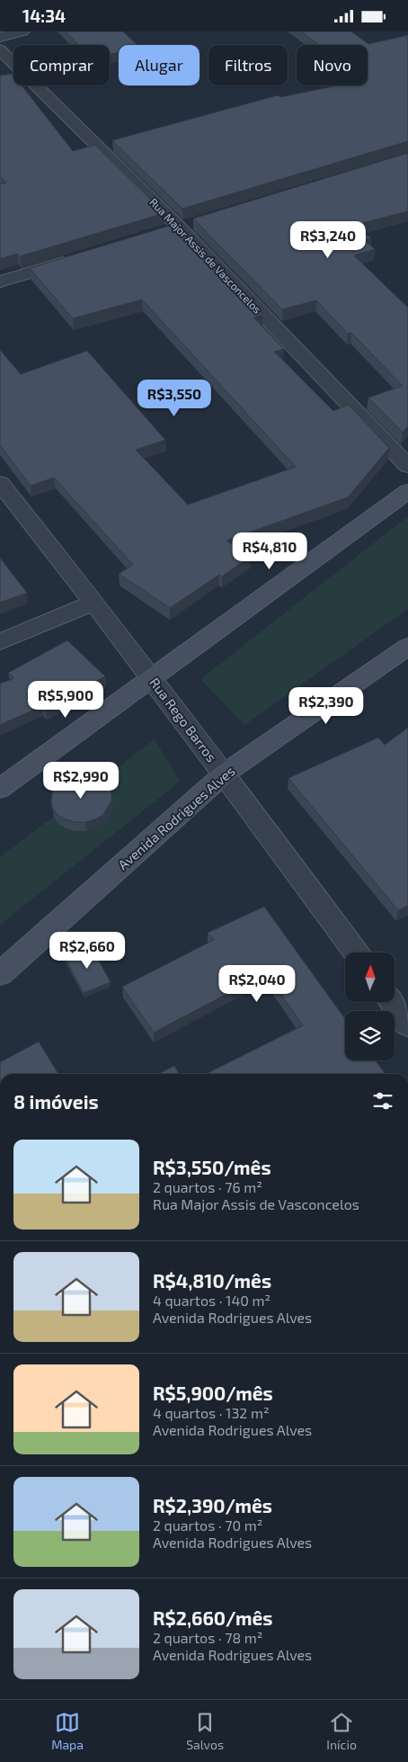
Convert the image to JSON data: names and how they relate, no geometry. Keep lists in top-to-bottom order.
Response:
{
  "streets": {
    "street": ["Rua Major Assis de Vasconcelos", "Rua Rego Barros", "Avenida Rodrigues Alves"]
  },
  "crossings": [
    ["Rua Rego Barros", "Avenida Rodrigues Alves"]
  ],
  "north": "top",
  "page": {
    "status": "14:34",
    "chip": [
      "Comprar",
      "Alugar",
      "Filtros",
      "Novo"
    ],
    "price": [
      "R$3,240",
      "R$3,550",
      "R$4,810",
      "R$5,900",
      "R$2,390",
      "R$2,990",
      "R$2,660",
      "R$2,040"
    ],
    "heading": "8 imóveis",
    "list": [
      {
        "name": "R$3,550/mês",
        "note": "2 quartos · 76 m² · Rua Major Assis de Vasconcelos"
      },
      {
        "name": "R$4,810/mês",
        "note": "4 quartos · 140 m² · Avenida Rodrigues Alves"
      },
      {
        "name": "R$5,900/mês",
        "note": "4 quartos · 132 m² · Avenida Rodrigues Alves"
      },
      {
        "name": "R$2,390/mês",
        "note": "2 quartos · 70 m² · Avenida Rodrigues Alves"
      },
      {
        "name": "R$2,660/mês",
        "note": "2 quartos · 78 m² · Avenida Rodrigues Alves"
      }
    ],
    "tabs": ["Mapa", "Salvos", "Início"]
  }
}
